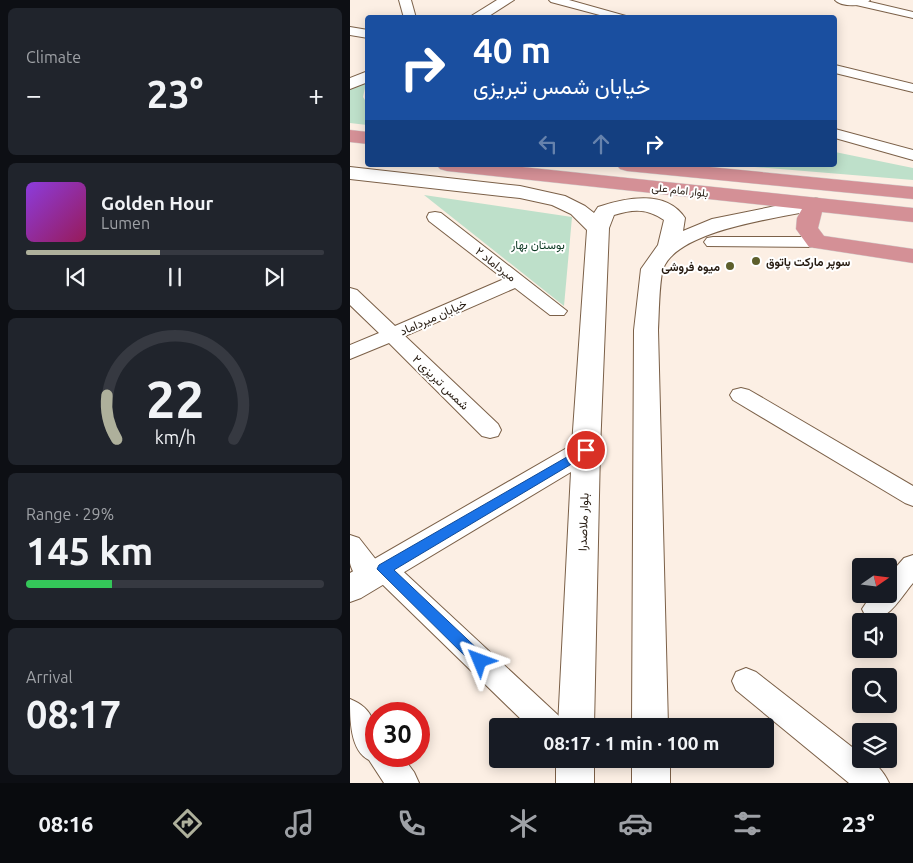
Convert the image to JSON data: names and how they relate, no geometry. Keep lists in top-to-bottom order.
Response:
{
  "streets": {
    "highway": ["بلوار امام علی"],
    "street": [
      "میرداماد ۲",
      "خیابان میرداماد",
      "شمس تبریزی ۲",
      "بلوار ملاصدرا"
    ]
  },
  "crossings": [
    ["میرداماد ۲", "خیابان میرداماد"],
    ["خیابان میرداماد", "شمس تبریزی ۲"]
  ],
  "parks": ["بوستان بهار"],
  "places": ["سوپر مارکت پاتوق", "میوه فروشی"],
  "north": "right",
  "page": {
    "tile": [
      "Climate",
      ["Range · 29%", "145 km"],
      ["Arrival", "08:17"]
    ],
    "turn": ["40 m", "خیابان شمس تبریزی"],
    "heat": ["−", "23°", "+"],
    "song": ["Golden Hour", "Lumen"],
    "limit": "30",
    "trip": "08:17 · 1 min · 100 m",
    "tabs": ["08:16", "23°"],
    "gauge": ["22", "km/h"]
  }
}
